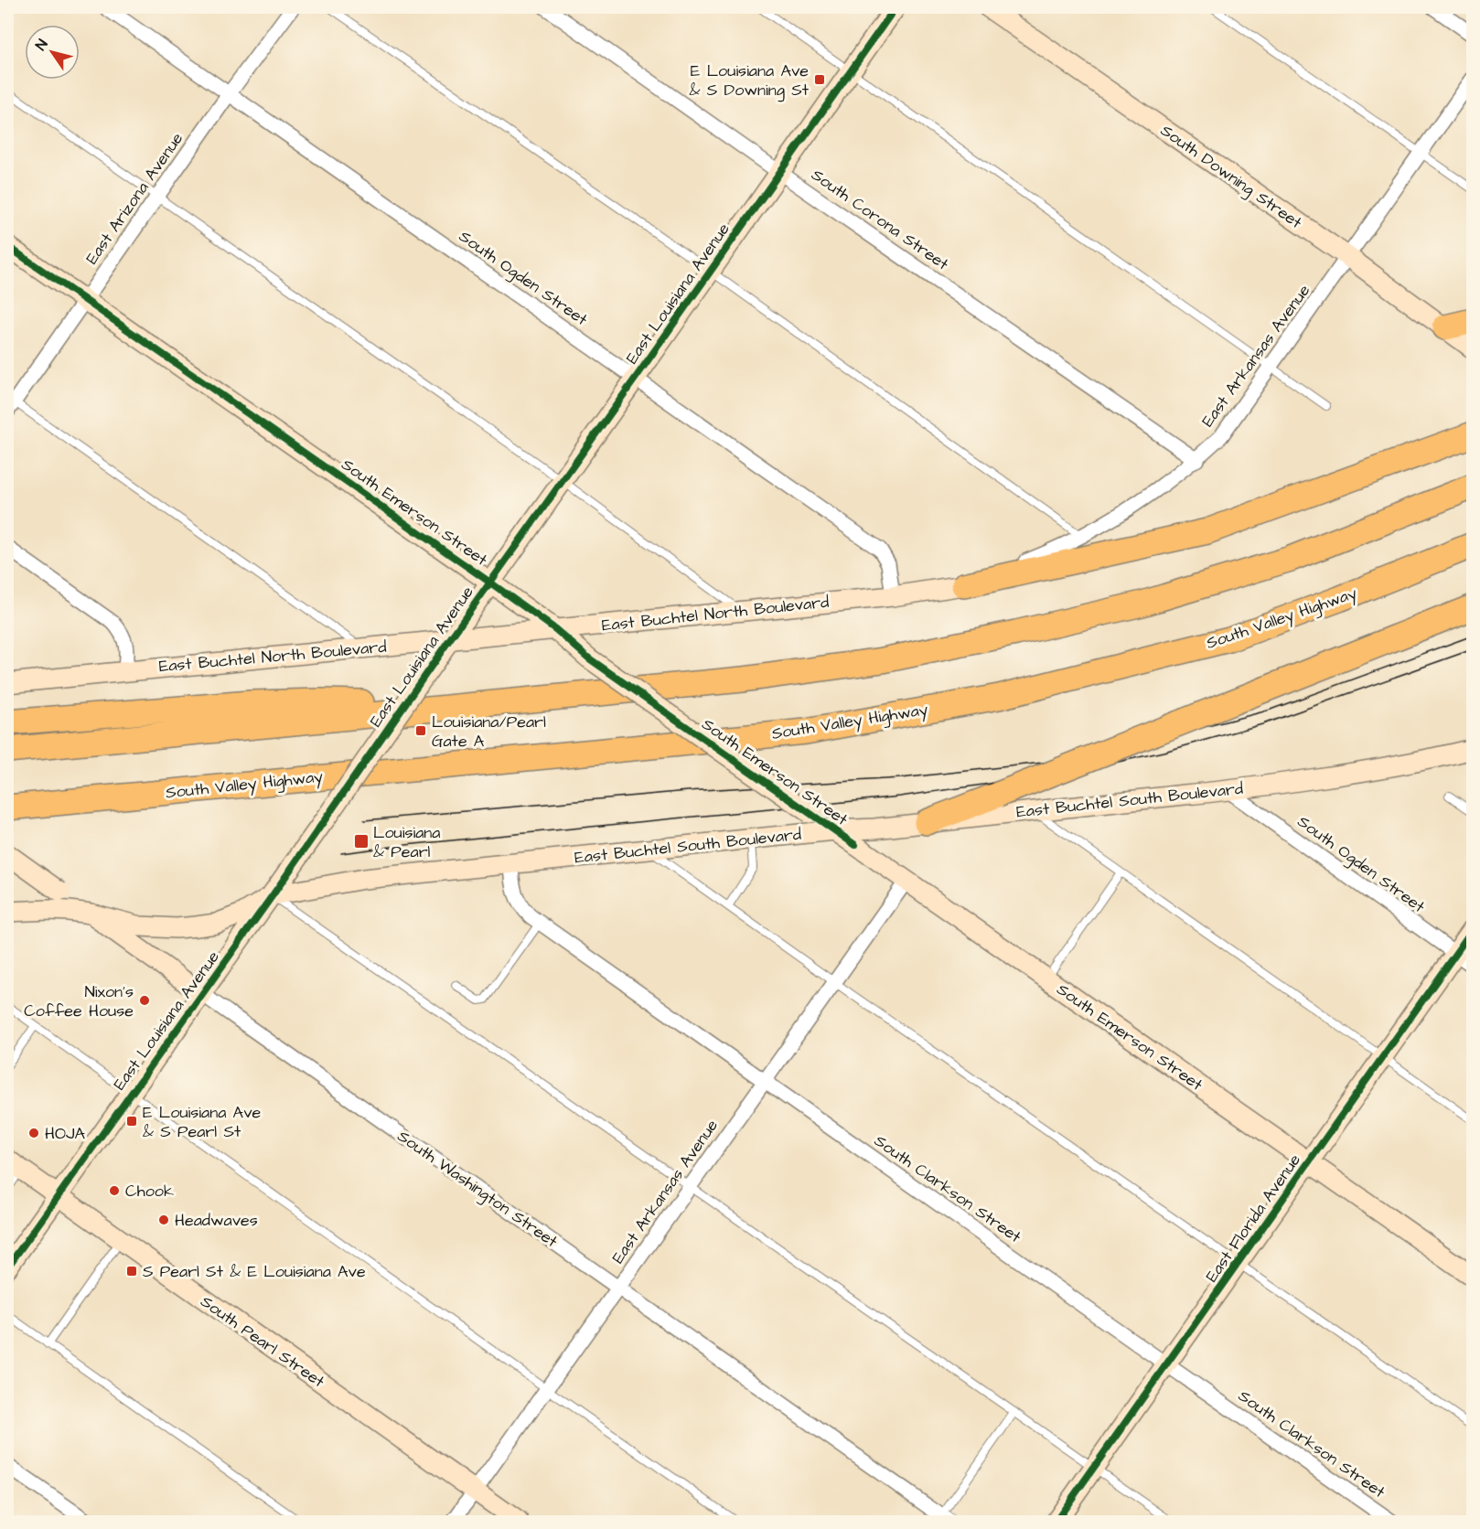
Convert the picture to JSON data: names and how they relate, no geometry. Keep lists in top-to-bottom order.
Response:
{
  "streets": {
    "highway": ["South Valley Highway"],
    "main road": [
      "South Downing Street",
      "East Louisiana Avenue",
      "South Emerson Street",
      "East Buchtel North Boulevard",
      "East Buchtel South Boulevard",
      "South Washington Street",
      "East Florida Avenue",
      "South Pearl Street"
    ],
    "street": [
      "East Arizona Avenue",
      "South Corona Street",
      "South Ogden Street",
      "East Arkansas Avenue",
      "South Clarkson Street"
    ]
  },
  "crossings": [
    ["South Downing Street", "East Arkansas Avenue"],
    ["East Arizona Avenue", "South Ogden Street"],
    ["East Arizona Avenue", "South Emerson Street"],
    ["South Corona Street", "East Louisiana Avenue"],
    ["South Corona Street", "East Arkansas Avenue"],
    ["South Ogden Street", "East Louisiana Avenue"],
    ["South Ogden Street", "East Buchtel North Boulevard"],
    ["South Ogden Street", "East Buchtel South Boulevard"],
    ["South Ogden Street", "East Florida Avenue"],
    ["East Louisiana Avenue", "South Emerson Street"],
    ["East Louisiana Avenue", "East Buchtel North Boulevard"],
    ["East Louisiana Avenue", "East Buchtel South Boulevard"],
    ["East Louisiana Avenue", "South Washington Street"],
    ["East Louisiana Avenue", "South Pearl Street"],
    ["East Arkansas Avenue", "South Emerson Street"],
    ["East Arkansas Avenue", "East Buchtel North Boulevard"],
    ["East Arkansas Avenue", "South Washington Street"],
    ["East Arkansas Avenue", "South Clarkson Street"],
    ["East Arkansas Avenue", "South Pearl Street"],
    ["South Emerson Street", "East Buchtel North Boulevard"],
    ["South Emerson Street", "East Buchtel South Boulevard"],
    ["South Emerson Street", "East Florida Avenue"],
    ["East Buchtel South Boulevard", "South Washington Street"],
    ["East Buchtel South Boulevard", "South Clarkson Street"],
    ["South Clarkson Street", "East Florida Avenue"]
  ],
  "places": {
    "transit": [
      "E Louisiana Ave & S Downing St",
      "Louisiana/Pearl Gate A",
      "Louisiana & Pearl",
      "E Louisiana Ave & S Pearl St",
      "S Pearl St & E Louisiana Ave"
    ],
    "other": [
      "Nixon's Coffee House",
      "HOJA",
      "Chook",
      "Headwaves"
    ]
  },
  "north": "top left"
}
